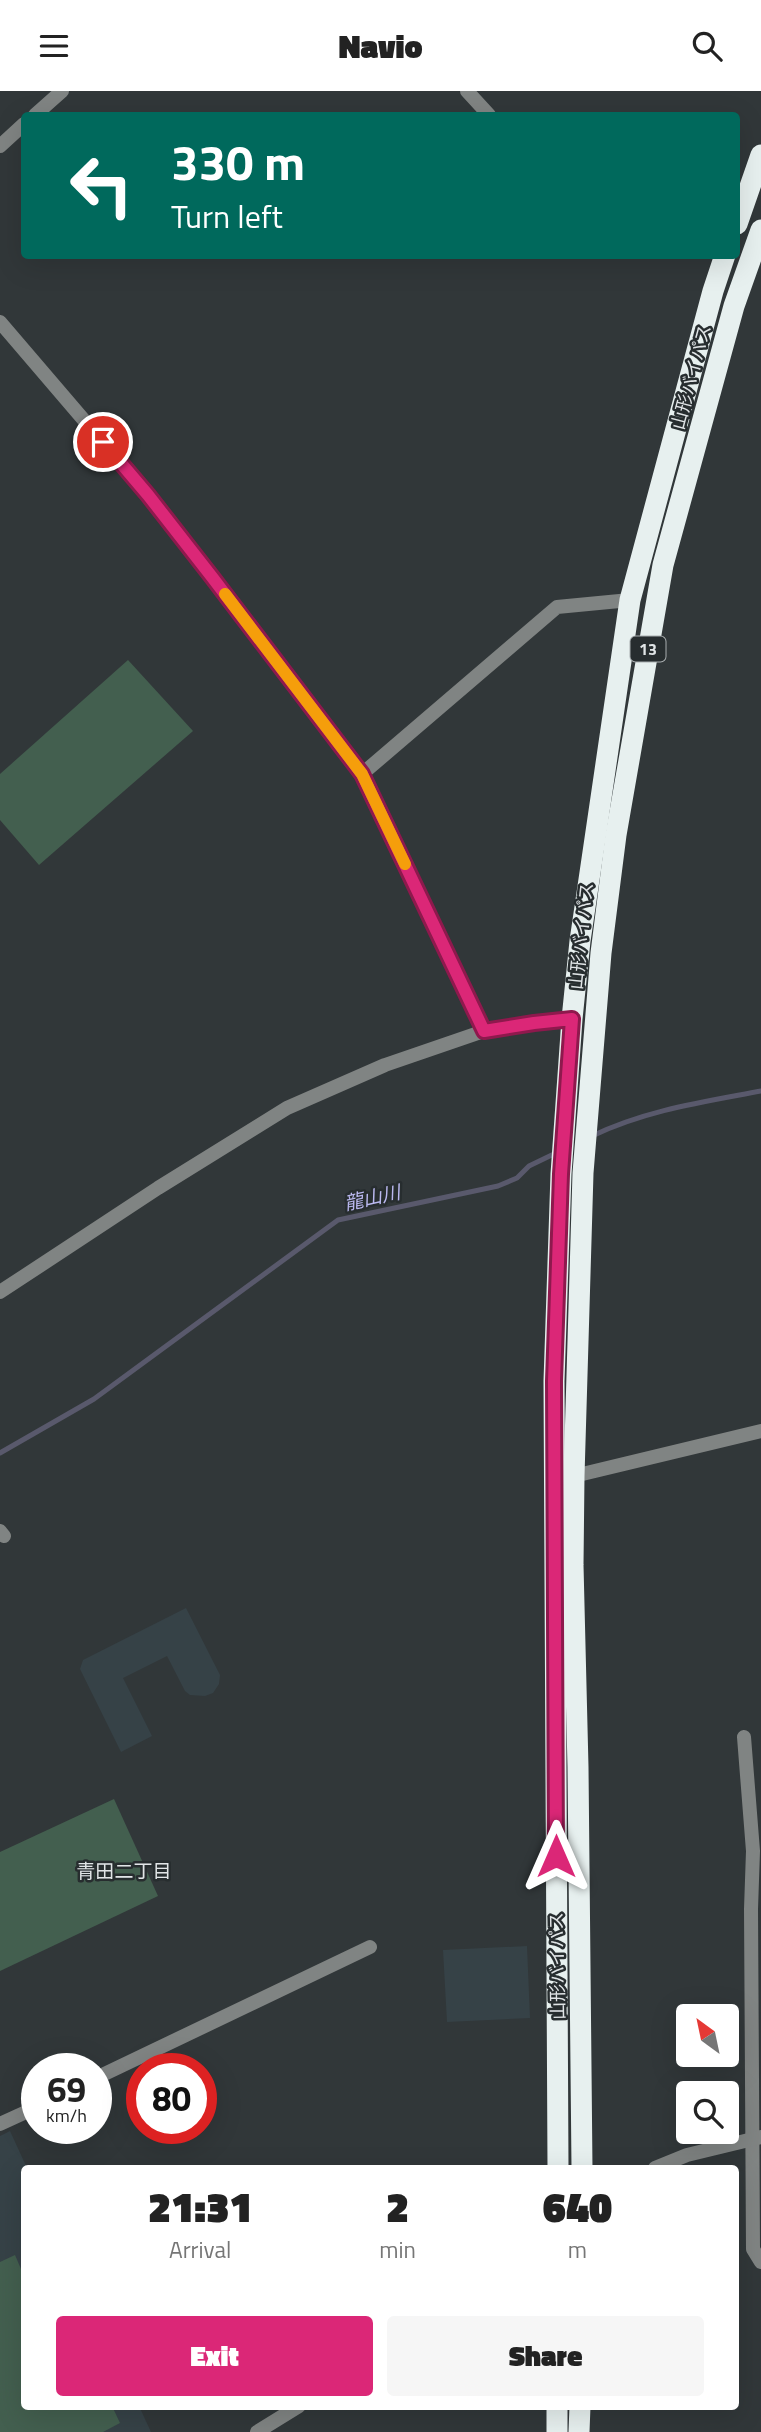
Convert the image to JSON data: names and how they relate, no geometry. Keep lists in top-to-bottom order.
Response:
{
  "streets": {
    "highway": ["山形バイパス", "13"]
  },
  "districts": ["青田二丁目"],
  "water": ["龍山川"],
  "north": "top left",
  "page": {
    "header": "Navio",
    "turn": ["330 m", "Turn left"],
    "speed": "69 km/h",
    "limit": "80",
    "eta": [
      "21:31",
      "Arrival",
      "2",
      "min",
      "640",
      "m"
    ],
    "buttons": ["Exit", "Share"]
  }
}
